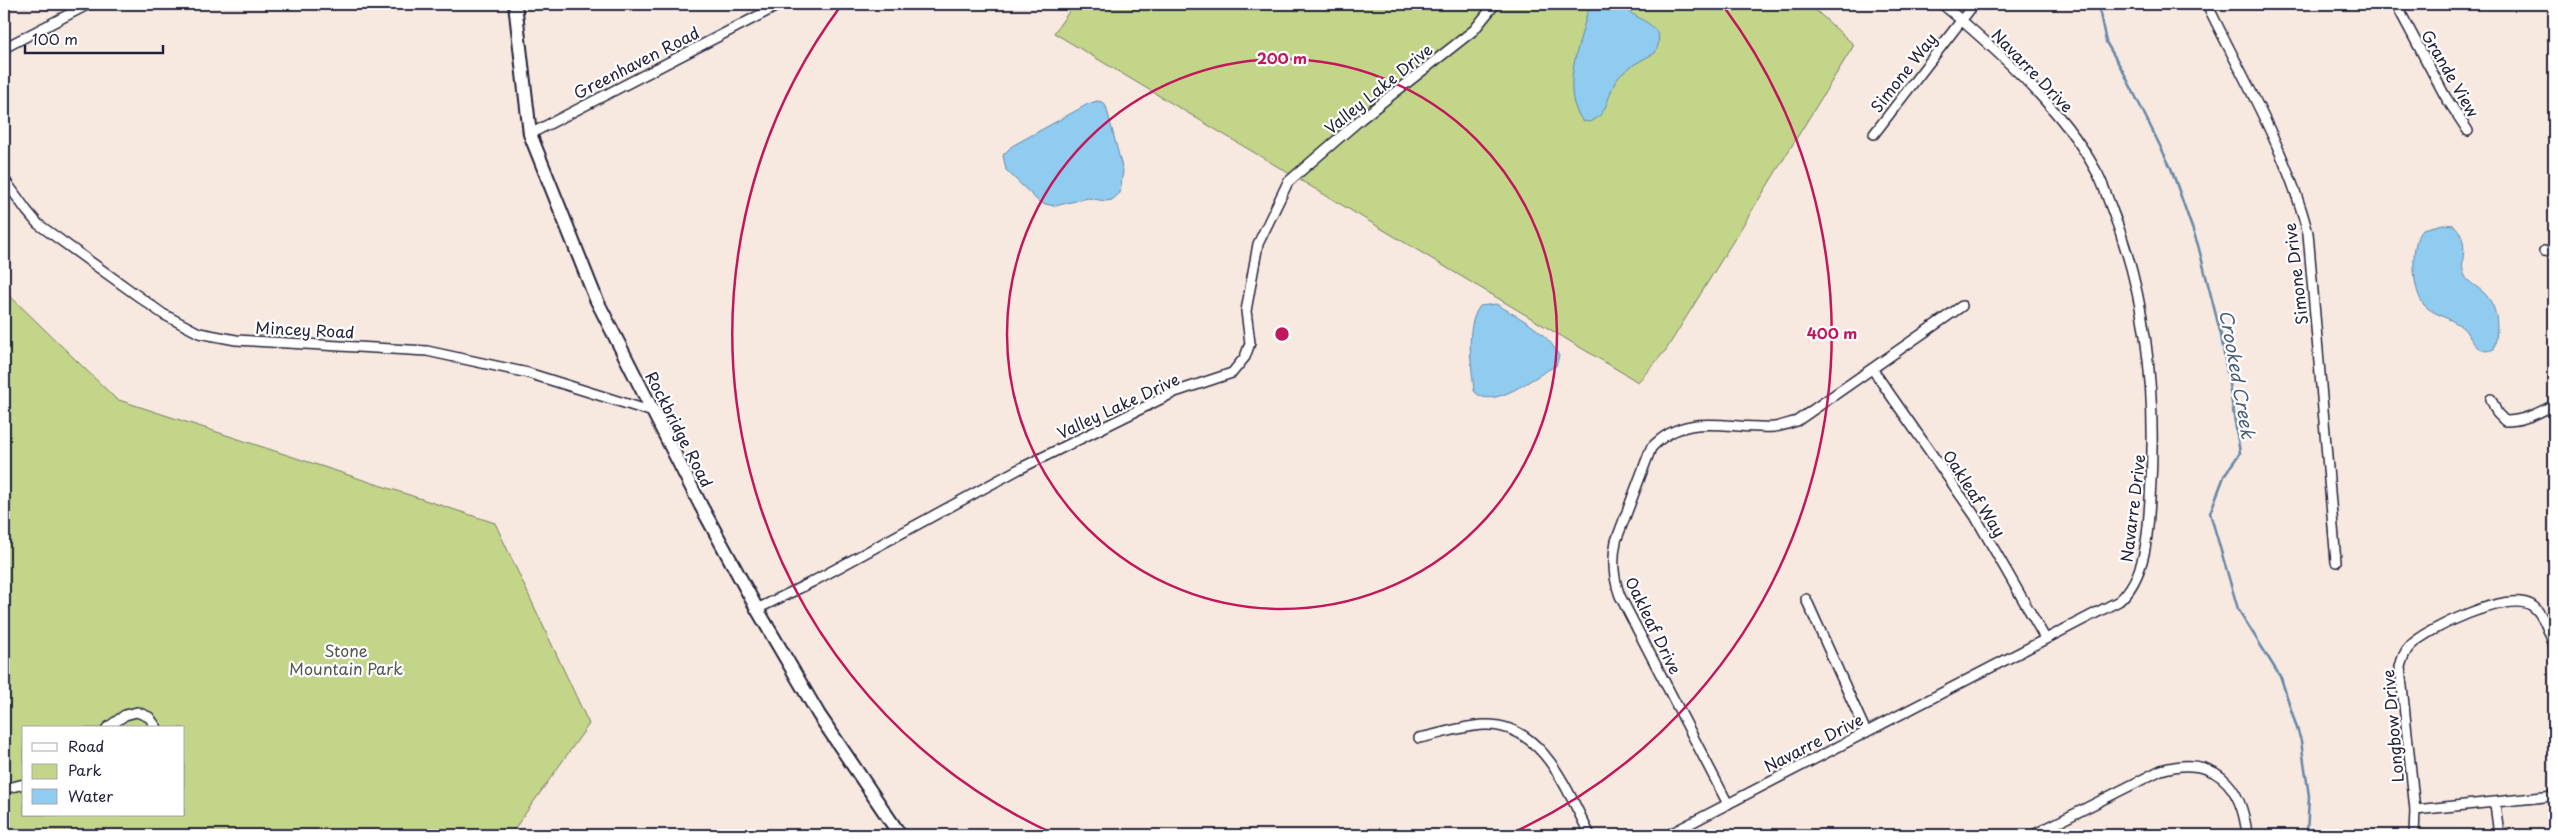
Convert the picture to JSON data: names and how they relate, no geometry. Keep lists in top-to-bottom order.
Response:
{
  "streets": {
    "main road": ["Rockbridge Road"],
    "street": [
      "Greenhaven Road",
      "Navarre Drive",
      "Simone Way",
      "Grande View",
      "Valley Lake Drive",
      "Simone Drive",
      "Mincey Road",
      "Oakleaf Way",
      "Oakleaf Drive",
      "Longbow Drive"
    ]
  },
  "crossings": [
    ["Greenhaven Road", "Rockbridge Road"],
    ["Navarre Drive", "Simone Way"],
    ["Navarre Drive", "Oakleaf Way"],
    ["Navarre Drive", "Oakleaf Drive"],
    ["Valley Lake Drive", "Rockbridge Road"],
    ["Mincey Road", "Rockbridge Road"],
    ["Oakleaf Way", "Oakleaf Drive"]
  ],
  "water": ["Crooked Creek"],
  "parks": ["Stone Mountain Park"],
  "legend": ["Road", "Park", "Water"],
  "scale_bar": "100 m",
  "rings": ["200 m", "400 m"]
}
